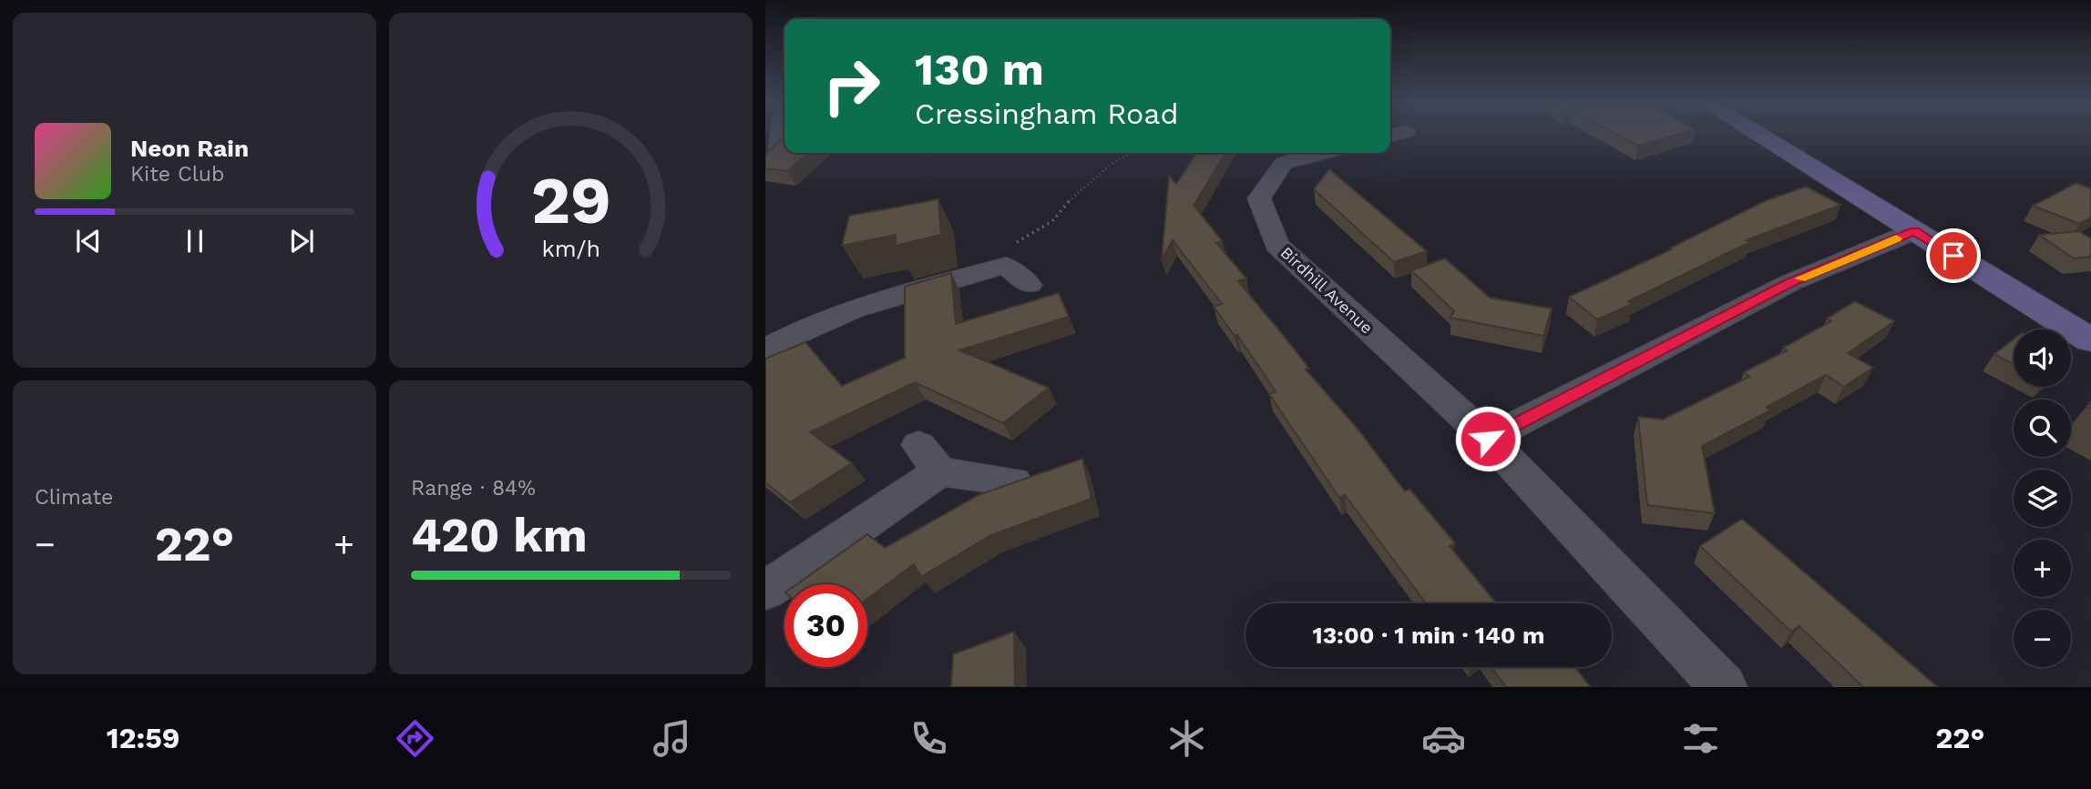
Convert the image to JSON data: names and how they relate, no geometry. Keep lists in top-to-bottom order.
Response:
{
  "streets": {
    "street": ["Birdhill Avenue"]
  },
  "page": {
    "turn": ["130 m", "Cressingham Road"],
    "song": ["Neon Rain", "Kite Club"],
    "map_buttons": ["+", "−"],
    "tile": [
      "Climate",
      ["Range · 84%", "420 km"]
    ],
    "heat": ["−", "22°", "+"],
    "limit": "30",
    "trip": "13:00 · 1 min · 140 m",
    "tabs": ["12:59", "22°"],
    "gauge": ["29", "km/h"]
  }
}
